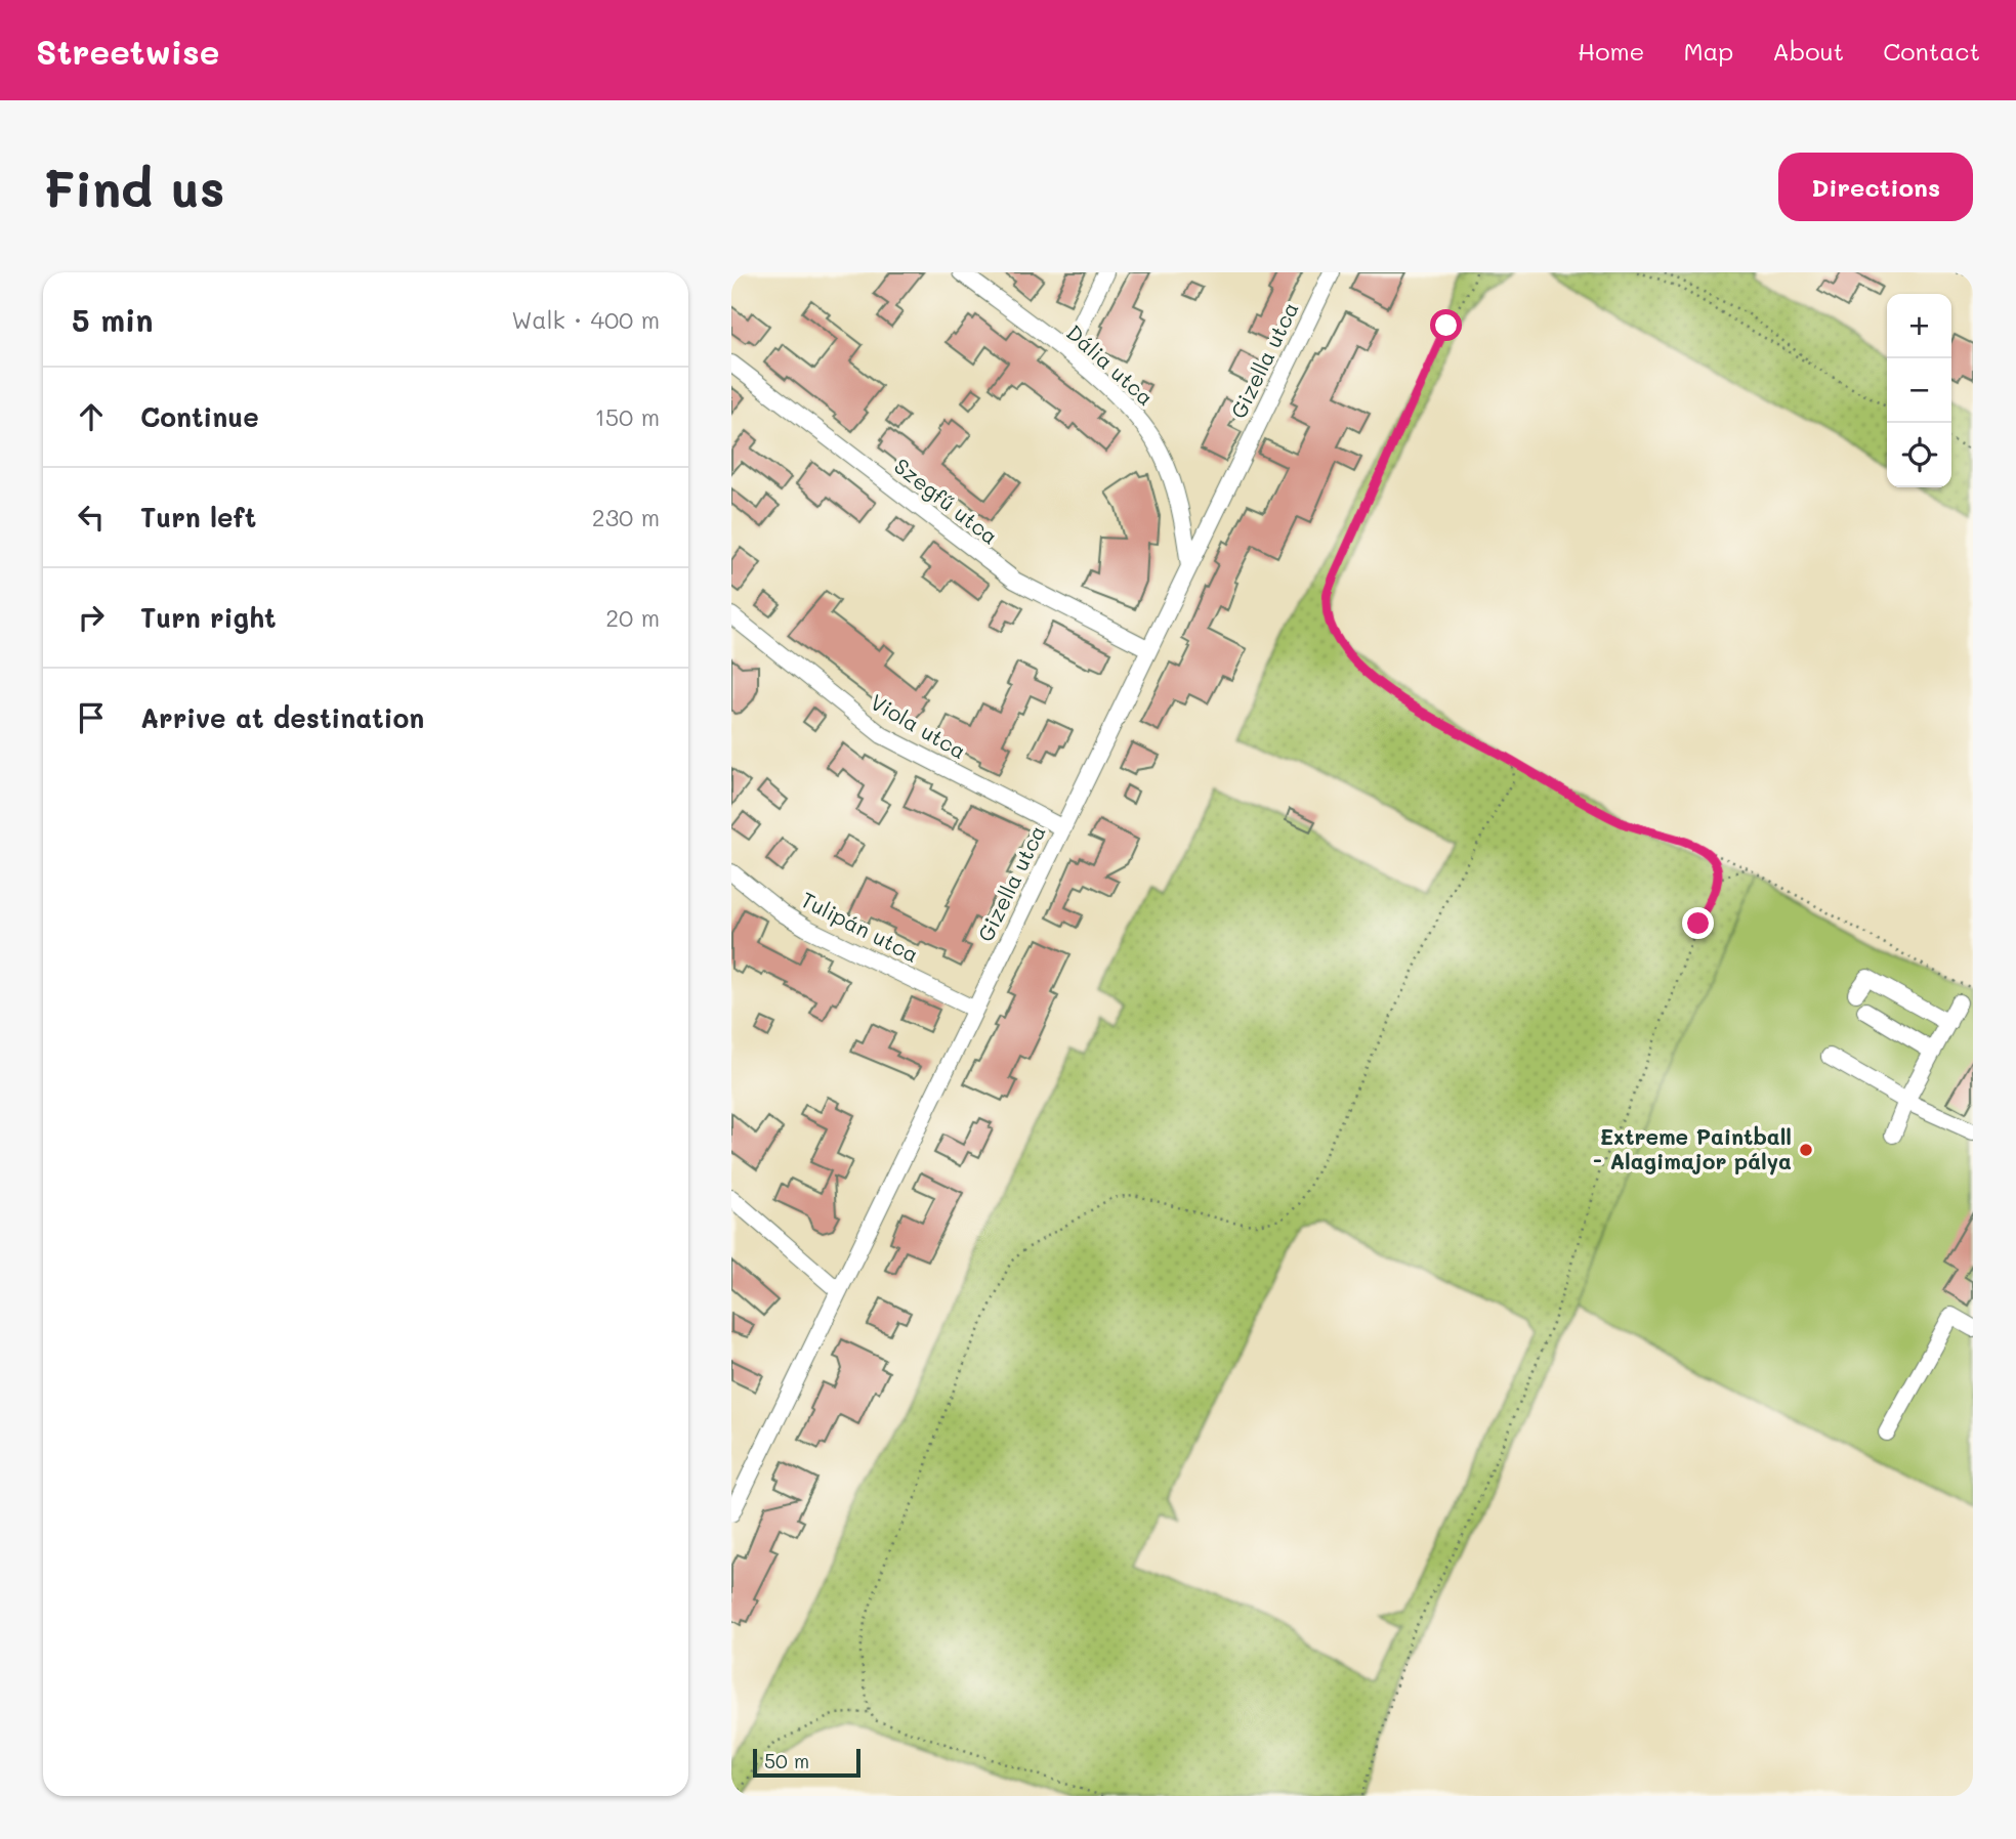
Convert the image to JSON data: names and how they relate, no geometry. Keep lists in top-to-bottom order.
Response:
{
  "streets": {
    "street": [
      "Gizella utca",
      "Dália utca",
      "Szegfű utca",
      "Viola utca",
      "Tulipán utca"
    ]
  },
  "crossings": [
    ["Gizella utca", "Dália utca"],
    ["Gizella utca", "Szegfű utca"],
    ["Gizella utca", "Viola utca"],
    ["Gizella utca", "Tulipán utca"]
  ],
  "places": ["Extreme Paintball - Alagimajor pálya"],
  "scale_bar": "50 m",
  "page": {
    "header": "Streetwise",
    "nav": [
      "Home",
      "Map",
      "About",
      "Contact"
    ],
    "buttons": "Directions",
    "title": "Find us",
    "heading": ["5 min", "Walk · 400 m"],
    "map_buttons": ["+", "−"],
    "list": [
      ["Continue", "150 m"],
      ["Turn left", "230 m"],
      ["Turn right", "20 m"],
      "Arrive at destination"
    ],
    "scale": "50 m"
  }
}
